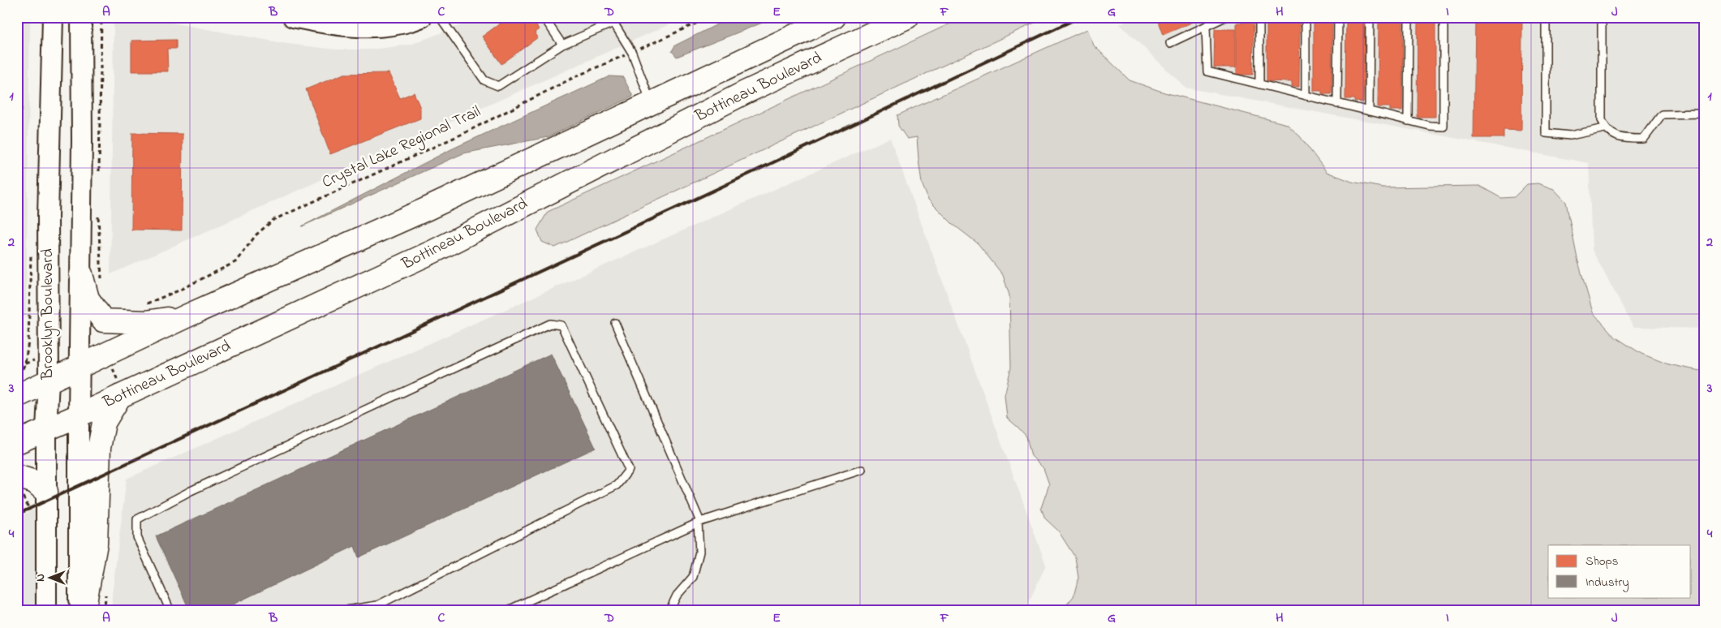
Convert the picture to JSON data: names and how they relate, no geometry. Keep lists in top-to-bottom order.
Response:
{
  "streets": {
    "highway": ["Bottineau Boulevard"],
    "main road": ["Brooklyn Boulevard"],
    "path": ["Crystal Lake Regional Trail"]
  },
  "crossings": [
    ["Bottineau Boulevard", "Brooklyn Boulevard"]
  ],
  "legend": ["Shops", "Industry"],
  "north": "left",
  "grid": {
    "columns": [
      "A",
      "B",
      "C",
      "D",
      "E",
      "F",
      "G",
      "H",
      "I",
      "J"
    ],
    "rows": [
      "1",
      "2",
      "3",
      "4"
    ]
  }
}
